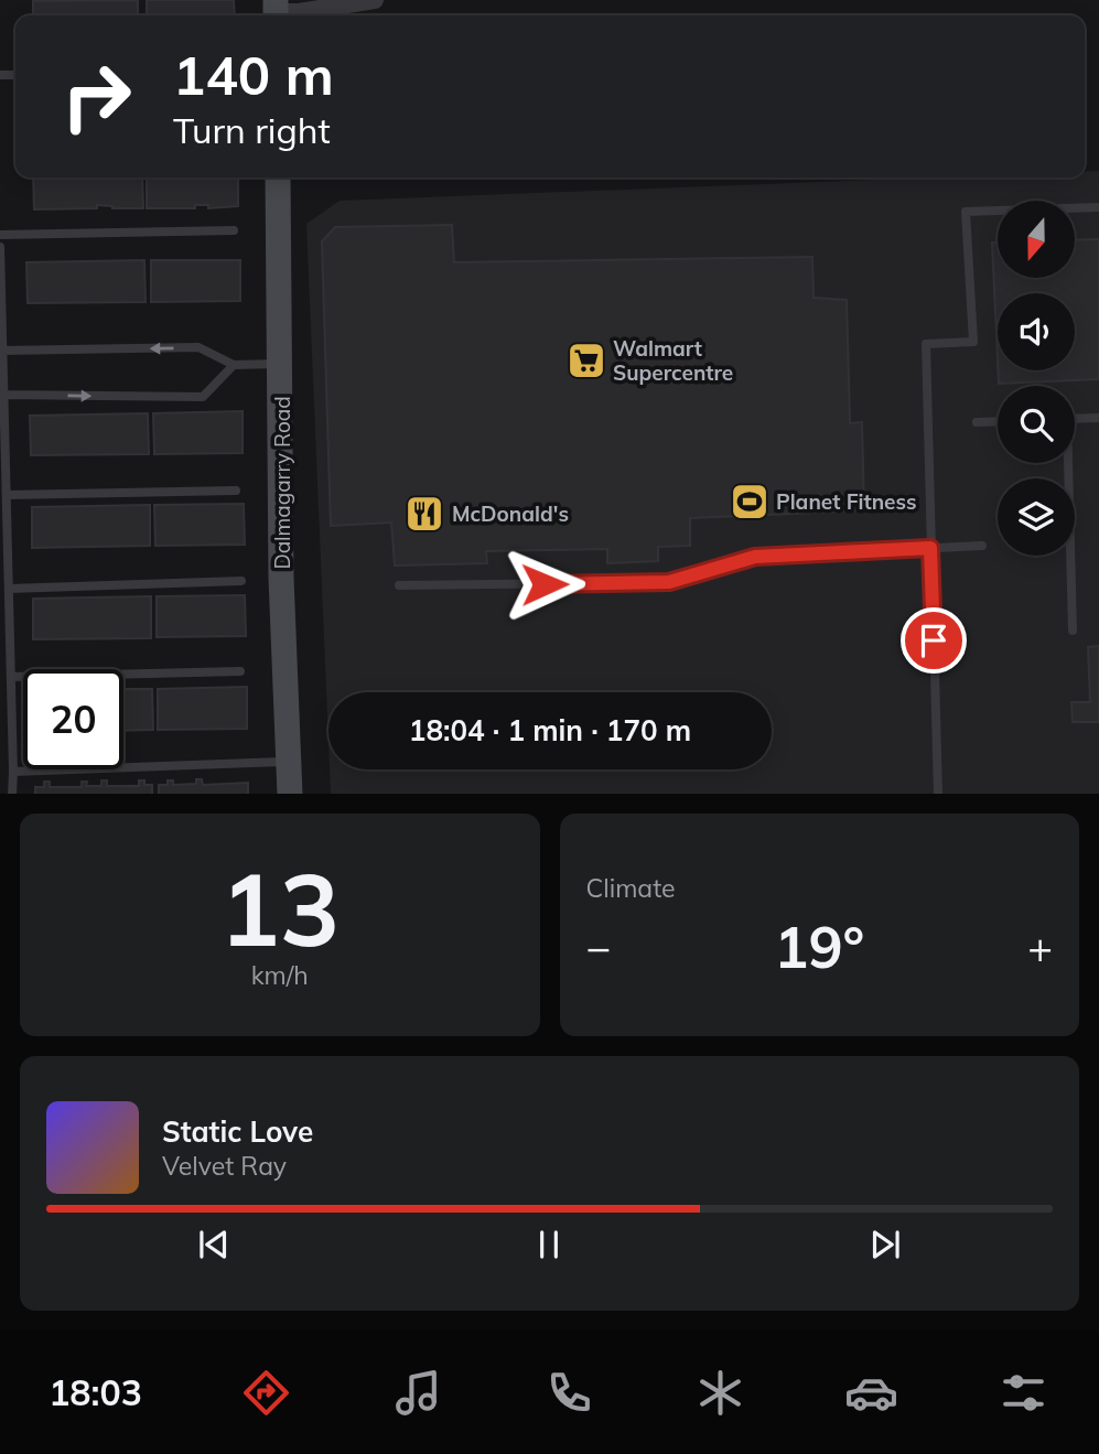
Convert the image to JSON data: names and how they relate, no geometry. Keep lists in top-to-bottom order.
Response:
{
  "streets": {
    "street": ["Dalmagarry Road"]
  },
  "places": {
    "supermarket": ["Walmart Supercentre"],
    "sports": ["Planet Fitness"],
    "restaurant": ["McDonald's"]
  },
  "north": "bottom",
  "page": {
    "turn": ["140 m", "Turn right"],
    "limit": "20",
    "trip": "18:04 · 1 min · 170 m",
    "tile": [
      ["13", "km/h"],
      "Climate"
    ],
    "heat": ["−", "19°", "+"],
    "song": ["Static Love", "Velvet Ray"],
    "tabs": "18:03"
  }
}
